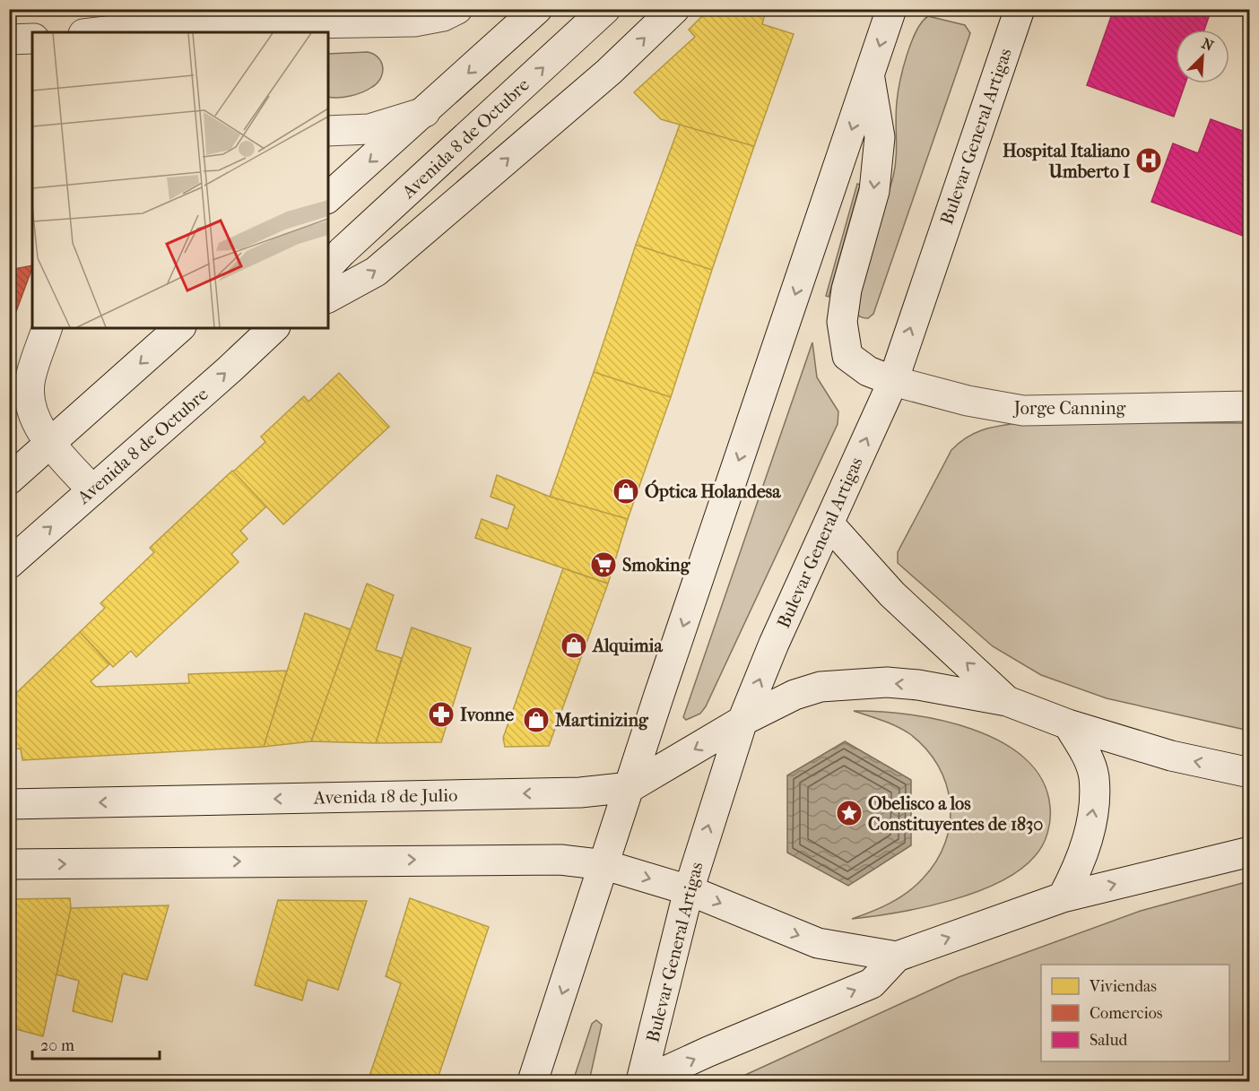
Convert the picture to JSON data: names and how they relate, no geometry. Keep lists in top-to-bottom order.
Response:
{
  "streets": {
    "main road": [
      "Bulevar General Artigas",
      "Avenida 8 de Octubre",
      "Jorge Canning",
      "Avenida 18 de Julio"
    ]
  },
  "crossings": [
    ["Bulevar General Artigas", "Jorge Canning"],
    ["Bulevar General Artigas", "Avenida 18 de Julio"]
  ],
  "places": {
    "hospital": ["Hospital Italiano Umberto I"],
    "shop": ["Óptica Holandesa", "Alquimia", "Martinizing"],
    "supermarket": ["Smoking"],
    "pharmacy": ["Ivonne"],
    "place": ["Obelisco a los Constituyentes de 1830"]
  },
  "legend": ["Viviendas", "Comercios", "Salud"],
  "scale_bar": "20 m",
  "north": "top right"
}
